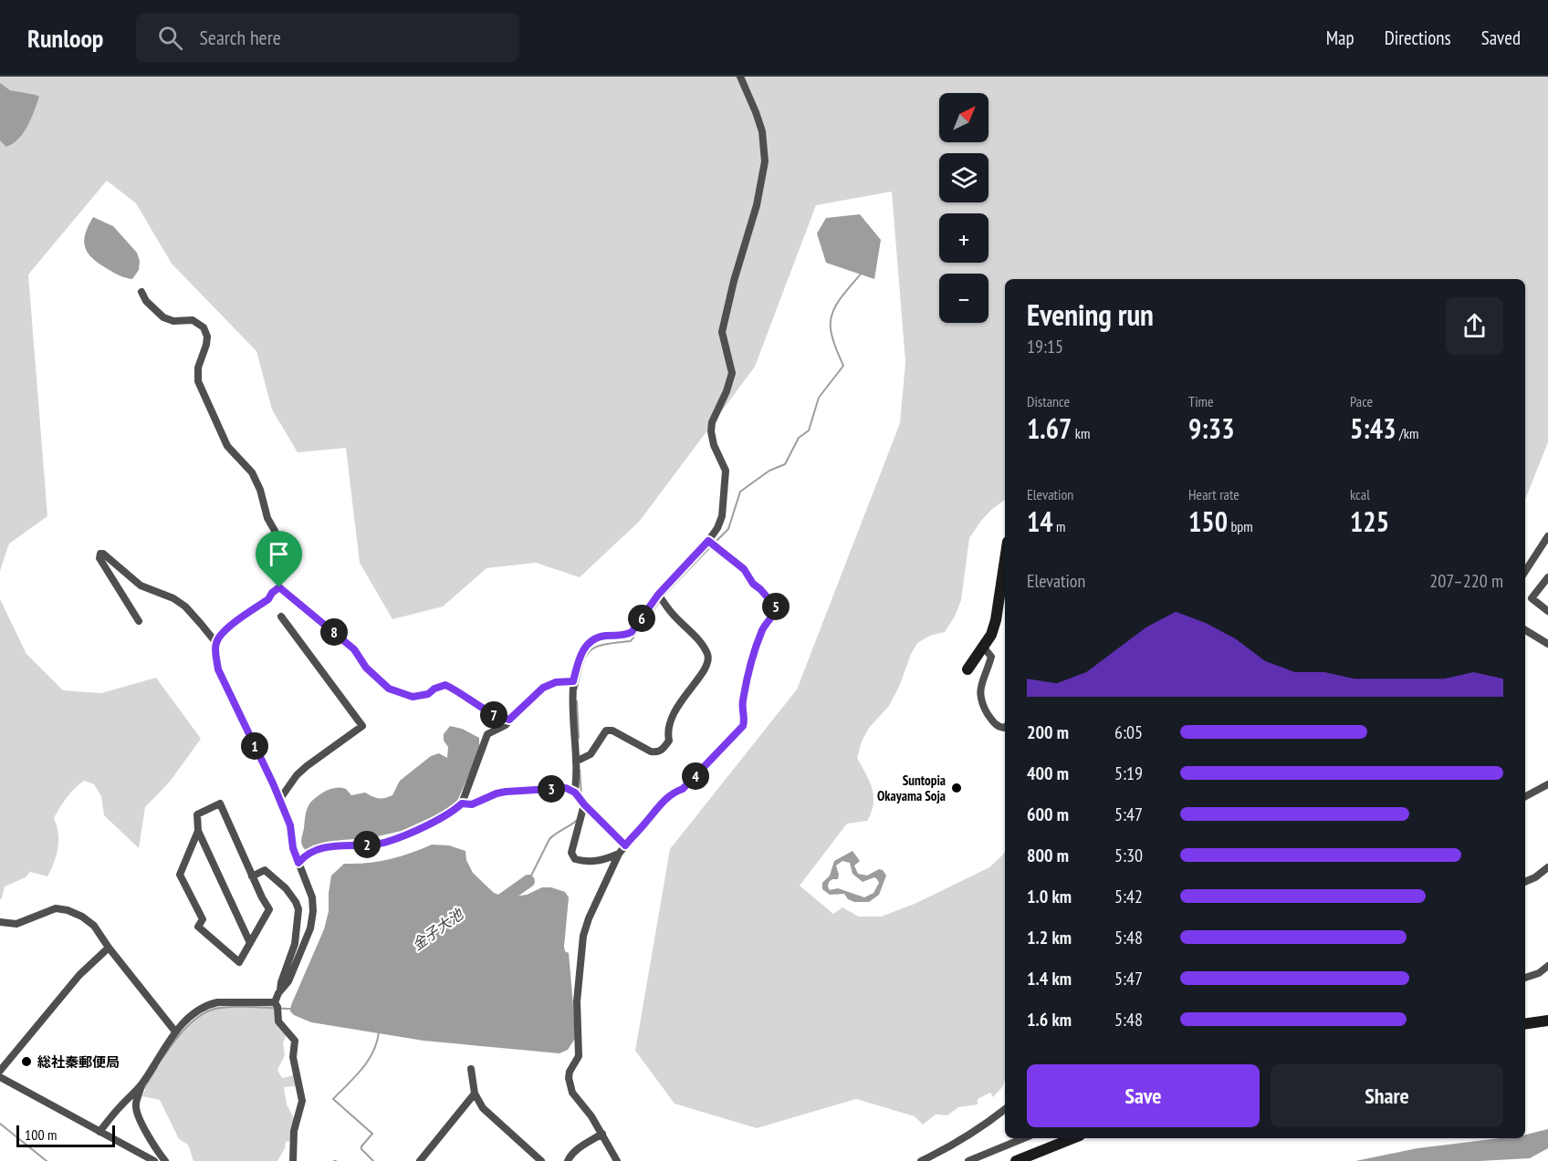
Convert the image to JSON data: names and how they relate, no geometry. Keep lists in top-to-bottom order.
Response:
{
  "water": ["金子大池"],
  "places": ["Suntopia Okayama Soja", "総社秦郵便局"],
  "scale_bar": "100 m",
  "north": "top right",
  "page": {
    "header": "Runloop",
    "search": "Search here",
    "nav": ["Map", "Directions", "Saved"],
    "map_buttons": ["+", "−"],
    "heading": ["Evening run", "19:15"],
    "stats": [
      ["Distance", "1.67 km"],
      ["Time", "9:33"],
      ["Pace", "5:43 /km"],
      ["Elevation", "14 m"],
      ["Heart rate", "150 bpm"],
      ["kcal", "125"]
    ],
    "chart": ["Elevation", "207–220 m"],
    "pins": [
      "5",
      "6",
      "8",
      "7",
      "1",
      "4",
      "3",
      "2"
    ],
    "list": [
      {
        "name": "200 m",
        "note": "6:05"
      },
      {
        "name": "400 m",
        "note": "5:19"
      },
      {
        "name": "600 m",
        "note": "5:47"
      },
      {
        "name": "800 m",
        "note": "5:30"
      },
      {
        "name": "1.0 km",
        "note": "5:42"
      },
      {
        "name": "1.2 km",
        "note": "5:48"
      },
      {
        "name": "1.4 km",
        "note": "5:47"
      },
      {
        "name": "1.6 km",
        "note": "5:48"
      }
    ],
    "buttons": ["Save", "Share"],
    "scale": "100 m"
  }
}
